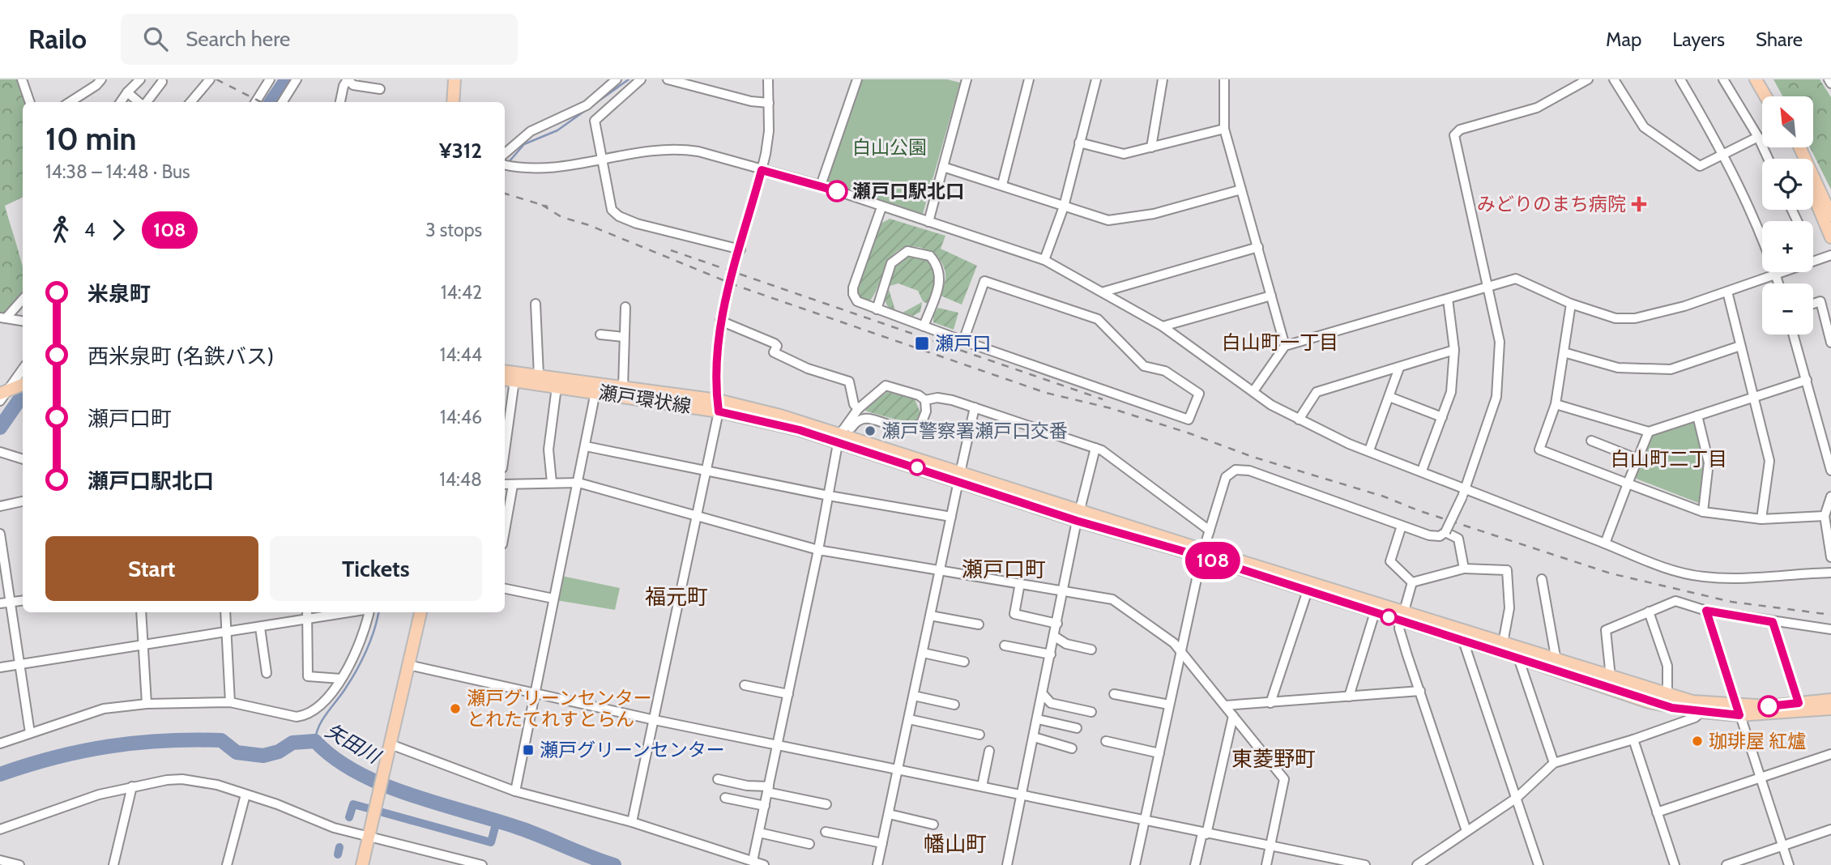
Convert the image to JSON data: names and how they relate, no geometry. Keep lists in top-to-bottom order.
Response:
{
  "streets": {
    "main road": ["瀬戸環状線"]
  },
  "districts": [
    "白山町一丁目",
    "白山町二丁目",
    "瀬戸口町",
    "福元町",
    "東菱野町",
    "幡山町"
  ],
  "water": ["矢田川"],
  "parks": ["白山公園"],
  "places": {
    "other": [
      "瀬戸口駅北口",
      "瀬戸警察署瀬戸口交番",
      "瀬戸グリーンセンター とれたてれすとらん",
      "珈琲屋 紅爐"
    ],
    "health": ["みどりのまち病院"],
    "transit": ["瀬戸口", "瀬戸グリーンセンター"]
  },
  "lines": ["bus line 108"],
  "north": "top left",
  "page": {
    "header": "Railo",
    "search": "Search here",
    "nav": ["Map", "Layers", "Share"],
    "on_map": "108",
    "map_buttons": ["+", "−"],
    "heading": ["10 min", "14:38 – 14:48 · Bus", "¥312"],
    "legs": ["4", "108", "3 stops"],
    "list": [
      {
        "name": "米泉町",
        "value": "14:42"
      },
      {
        "name": "西米泉町 (名鉄バス)",
        "value": "14:44"
      },
      {
        "name": "瀬戸口町",
        "value": "14:46"
      },
      {
        "name": "瀬戸口駅北口",
        "value": "14:48"
      }
    ],
    "buttons": ["Start", "Tickets"]
  }
}
